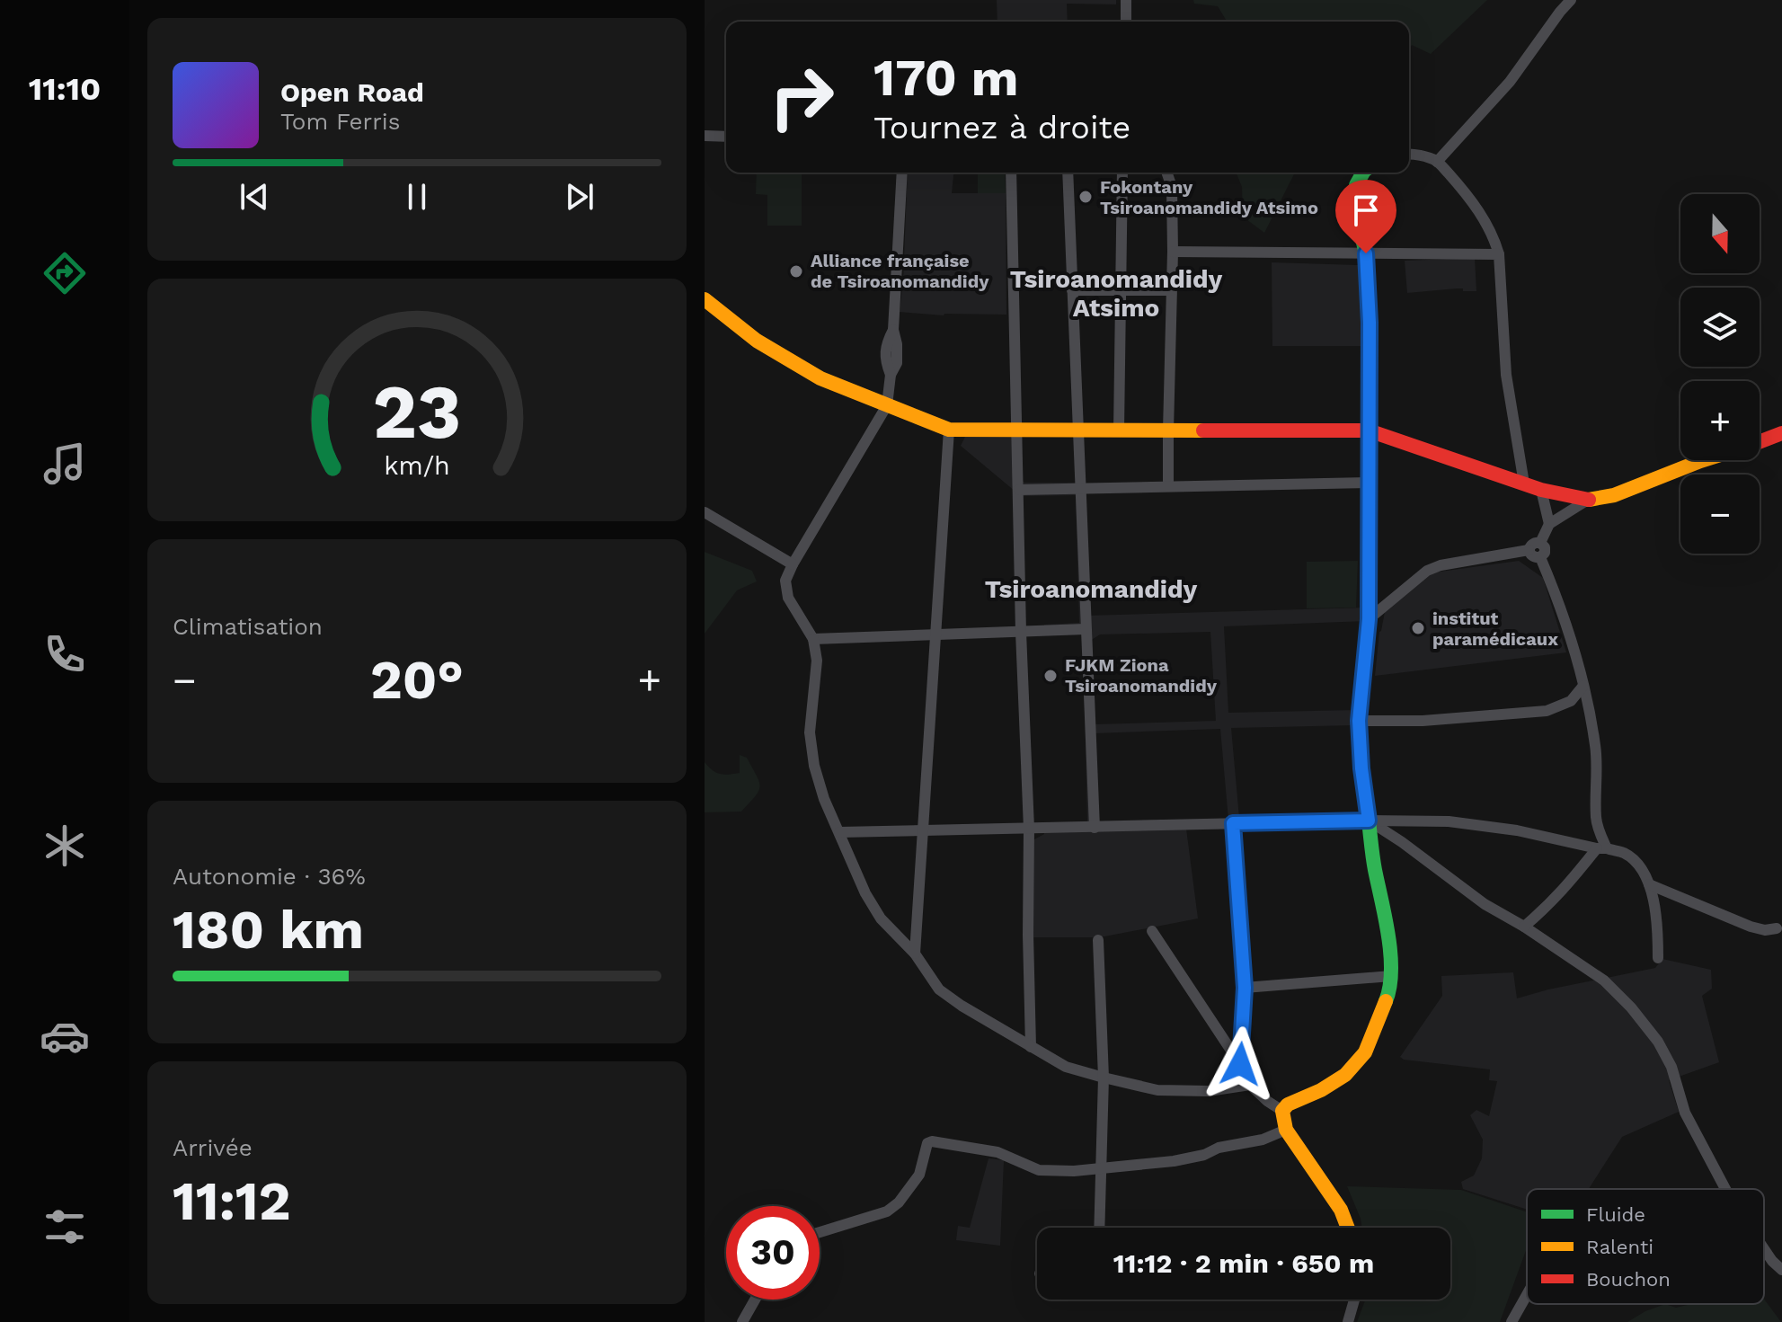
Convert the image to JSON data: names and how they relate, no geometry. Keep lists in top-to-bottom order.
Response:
{
  "districts": ["Tsiroanomandidy Atsimo", "Tsiroanomandidy"],
  "places": [
    "Fokontany Tsiroanomandidy Atsimo",
    "Alliance française de Tsiroanomandidy",
    "institut paramédicaux",
    "FJKM Ziona Tsiroanomandidy"
  ],
  "legend": ["Fluide", "Ralenti", "Bouchon"],
  "north": "bottom",
  "page": {
    "tabs": "11:10",
    "turn": ["170 m", "Tournez à droite"],
    "song": ["Open Road", "Tom Ferris"],
    "map_buttons": ["+", "−"],
    "tile": [
      "Climatisation",
      ["Autonomie · 36%", "180 km"],
      ["Arrivée", "11:12"]
    ],
    "heat": ["−", "20°", "+"],
    "limit": "30",
    "trip": "11:12 · 2 min · 650 m",
    "gauge": ["23", "km/h"]
  }
}
